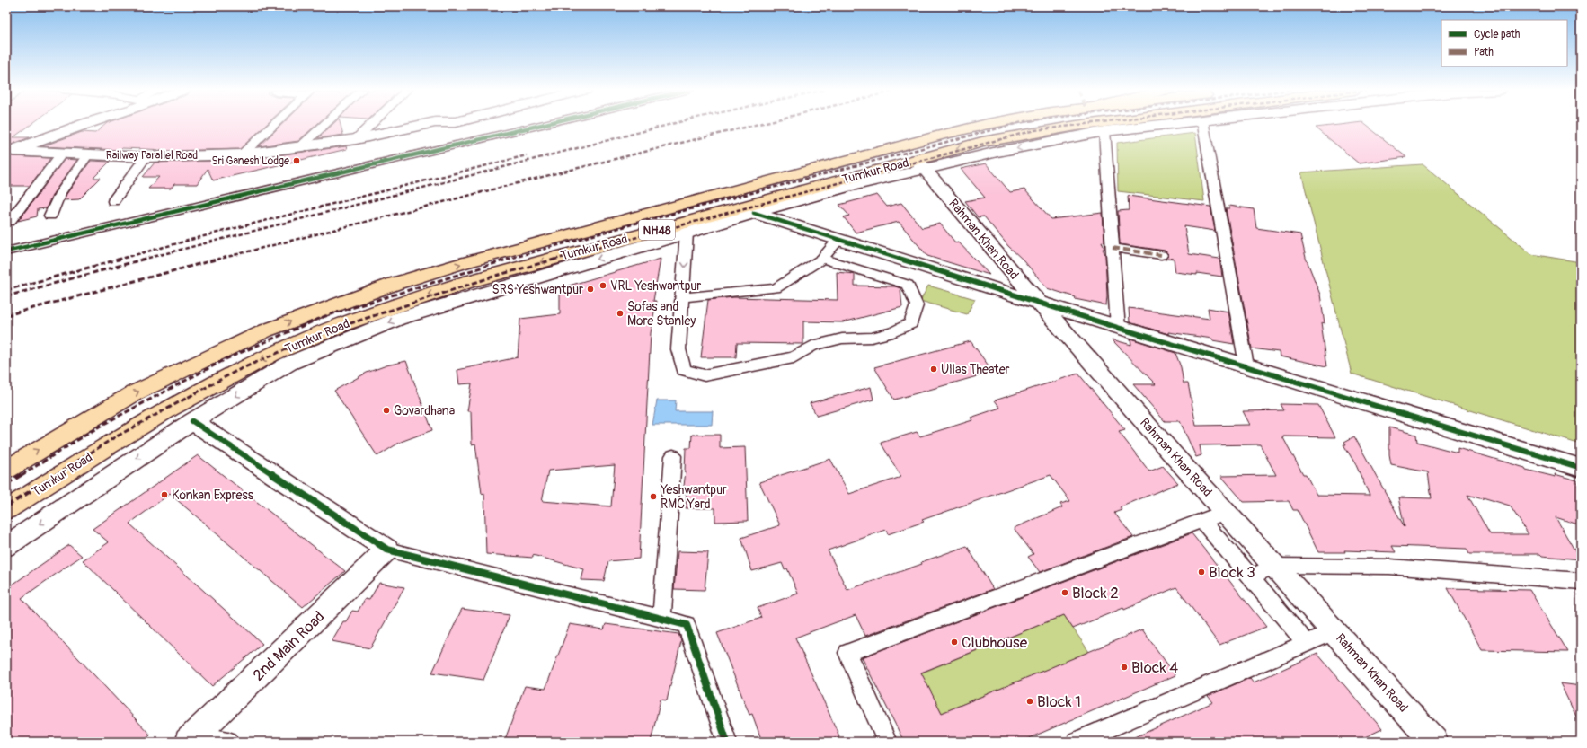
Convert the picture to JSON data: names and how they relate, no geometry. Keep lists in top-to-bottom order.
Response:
{
  "streets": {
    "main road": ["Tumkur Road", "NH48"],
    "street": ["Railway Parallel Road", "Rahman Khan Road", "2nd Main Road"]
  },
  "crossings": [
    ["Tumkur Road", "Rahman Khan Road"]
  ],
  "places": [
    "Sri Ganesh Lodge",
    "VRL Yeshwantpur",
    "SRS Yeshwantpur",
    "Sofas and More Stanley",
    "Ullas Theater",
    "Govardhana",
    "Konkan Express",
    "Yeshwantpur RMC Yard",
    "Block 3",
    "Block 2",
    "Clubhouse",
    "Block 4",
    "Block 1"
  ],
  "legend": ["Cycle path", "Path"]
}
